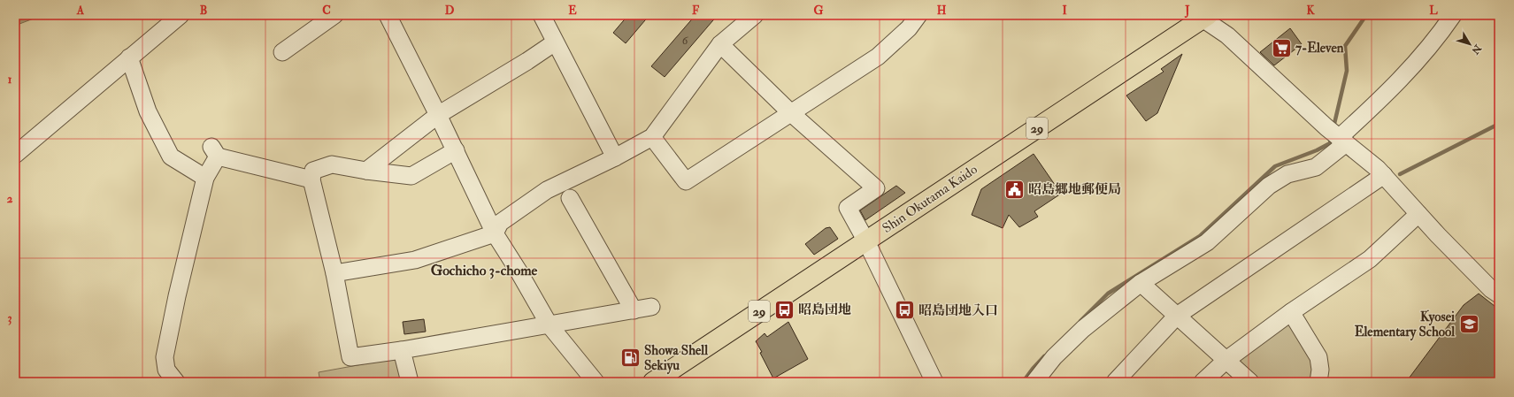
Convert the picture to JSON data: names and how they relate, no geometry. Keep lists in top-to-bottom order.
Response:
{
  "streets": {
    "main road": ["29", "Shin Okutama Kaido"]
  },
  "districts": ["Gochicho 3-chome"],
  "places": {
    "supermarket": ["7-Eleven"],
    "public building": ["昭島郷地郵便局"],
    "bus stop": ["昭島団地", "昭島団地入口"],
    "school or university": ["Kyosei Elementary School"],
    "fuel station": ["Showa Shell Sekiyu"]
  },
  "house_numbers": ["6"],
  "north": "bottom right",
  "grid": {
    "columns": [
      "A",
      "B",
      "C",
      "D",
      "E",
      "F",
      "G",
      "H",
      "I",
      "J",
      "K",
      "L"
    ],
    "rows": ["1", "2", "3"]
  }
}
